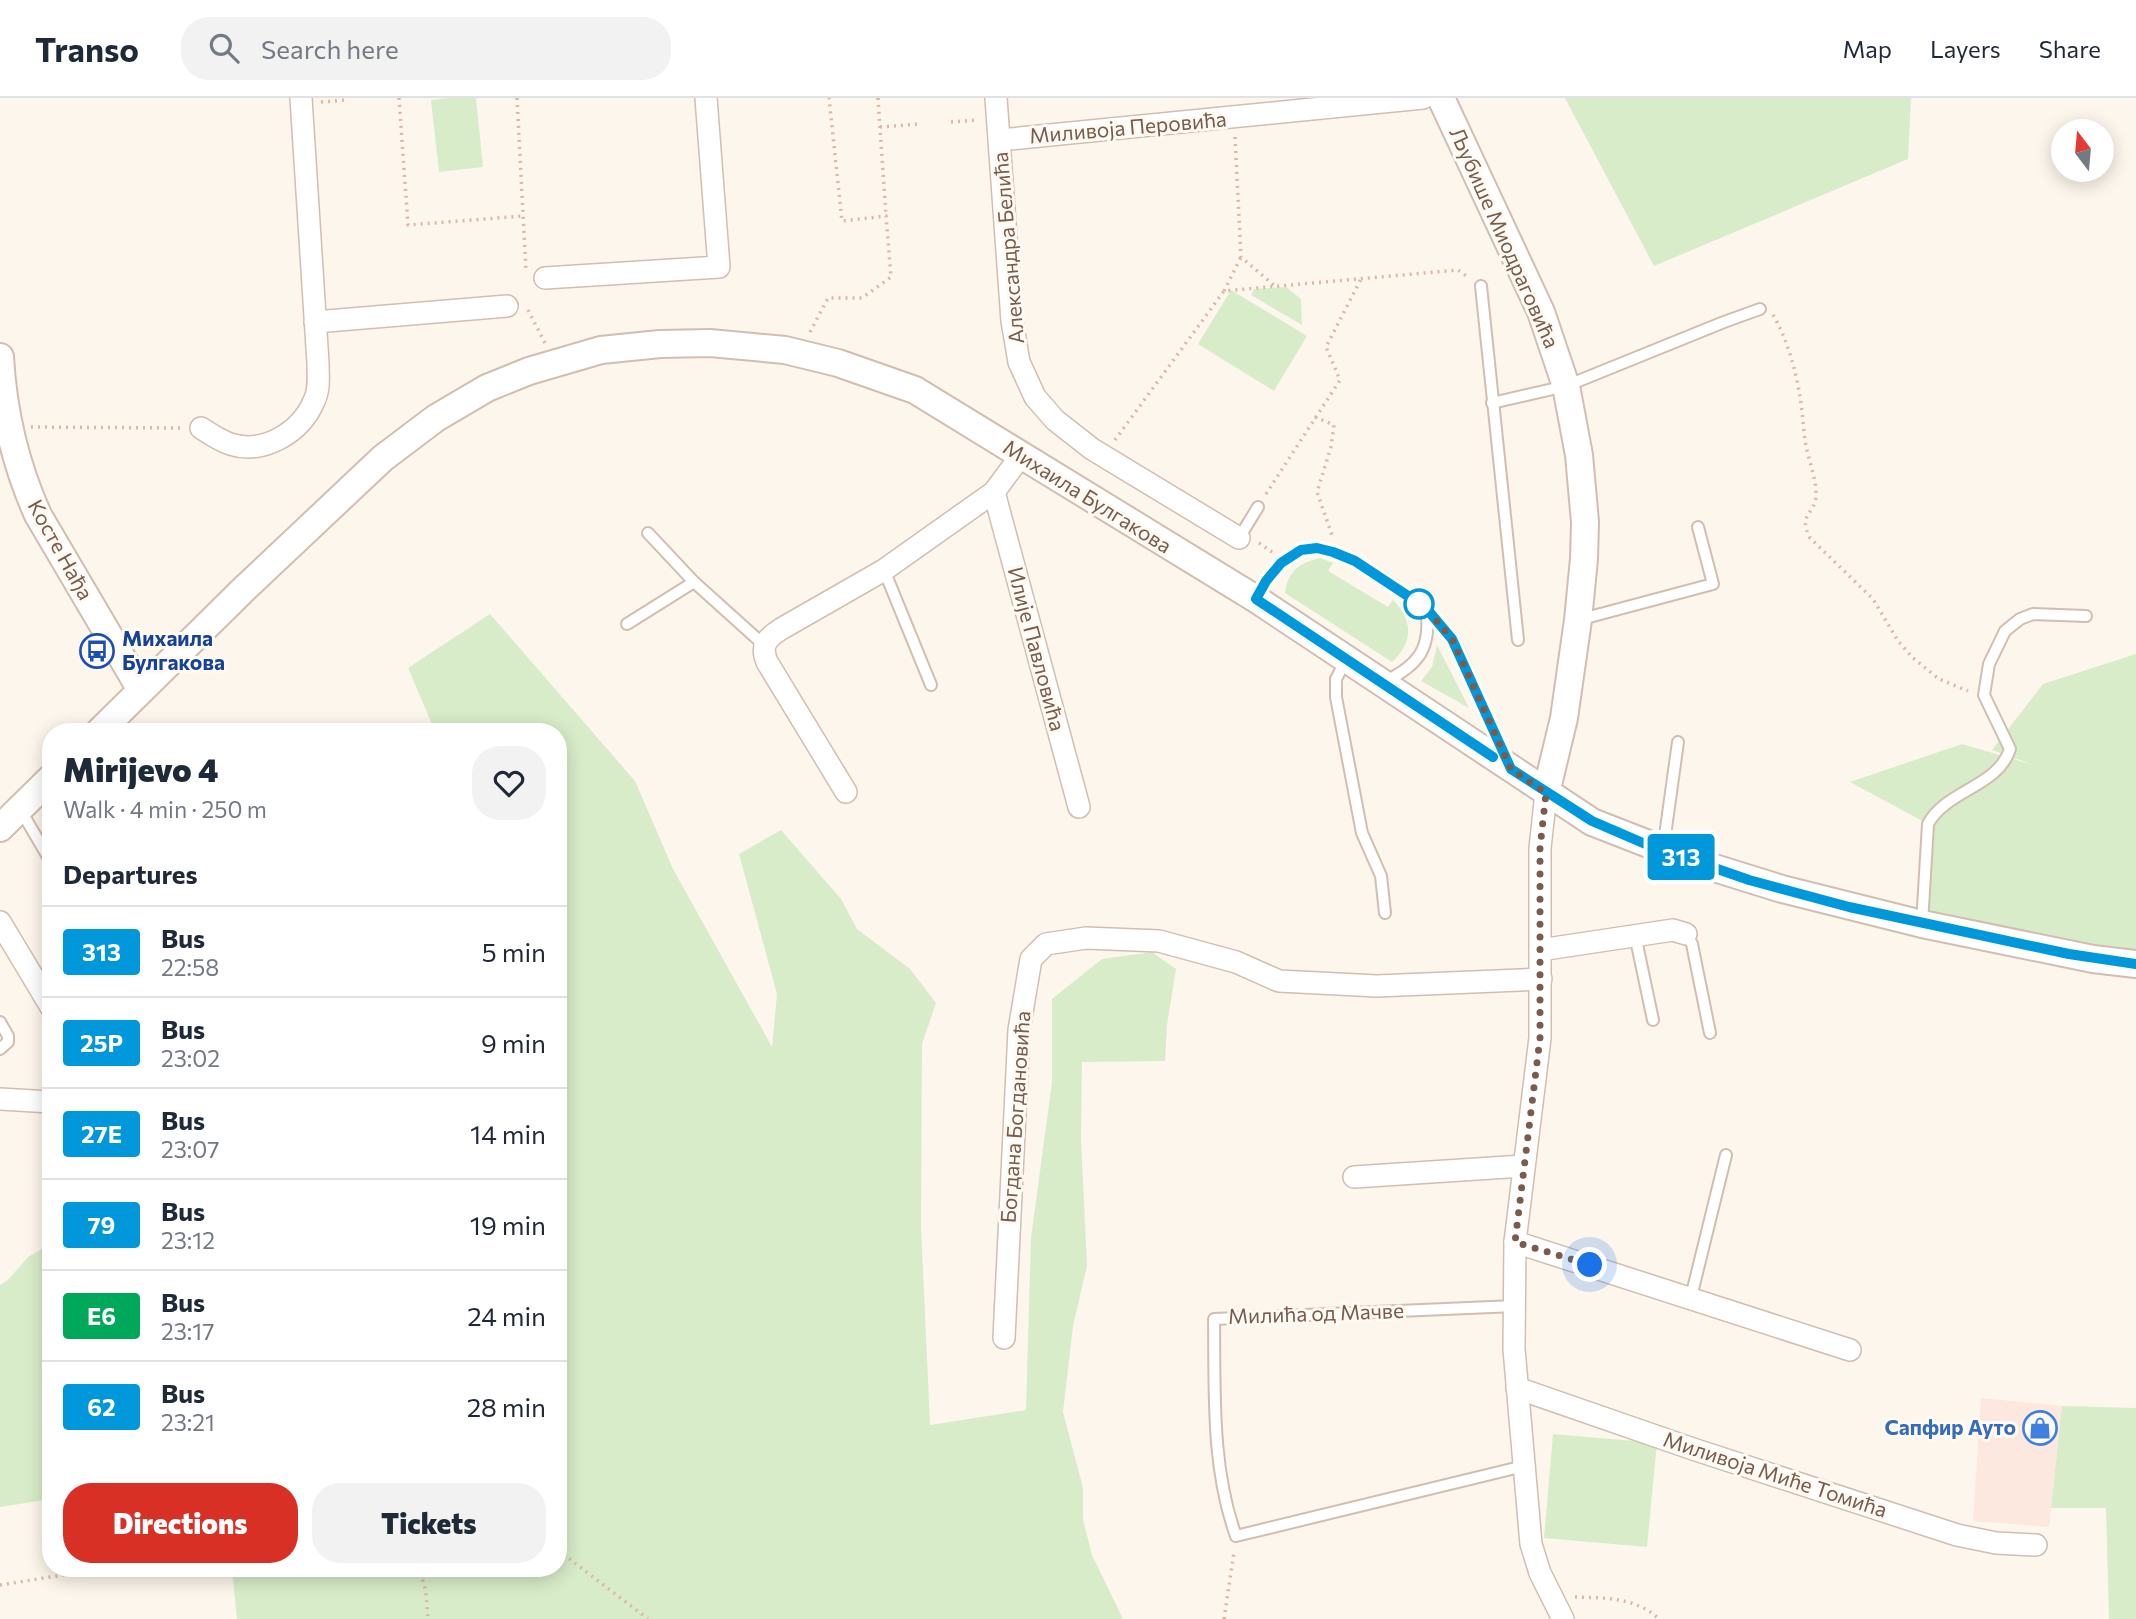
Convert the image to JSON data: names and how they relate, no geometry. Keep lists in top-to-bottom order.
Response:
{
  "streets": {
    "street": [
      "Миливоја Перовића",
      "Љубише Миодраговића",
      "Александра Белића",
      "Михаила Булгакова",
      "Косте Нађа",
      "Илије Павловића",
      "Богдана Богдановића",
      "Миливоја Миће Томића"
    ],
    "lane": ["Милића од Мачве"]
  },
  "crossings": [
    ["Миливоја Перовића", "Александра Белића"],
    ["Љубише Миодраговића", "Михаила Булгакова"],
    ["Михаила Булгакова", "Косте Нађа"]
  ],
  "places": {
    "bus stop": ["Михаила Булгакова"],
    "shop": ["Сапфир Ауто"]
  },
  "lines": ["bus line 313"],
  "north": "top",
  "page": {
    "header": "Transo",
    "search": "Search here",
    "nav": ["Map", "Layers", "Share"],
    "on_map": "313",
    "heading": [
      ["Mirijevo 4", "Walk · 4 min · 250 m"],
      "Departures"
    ],
    "list": [
      {
        "mark": "313",
        "name": "Bus",
        "note": "22:58",
        "value": "5 min"
      },
      {
        "mark": "25P",
        "name": "Bus",
        "note": "23:02",
        "value": "9 min"
      },
      {
        "mark": "27E",
        "name": "Bus",
        "note": "23:07",
        "value": "14 min"
      },
      {
        "mark": "79",
        "name": "Bus",
        "note": "23:12",
        "value": "19 min"
      },
      {
        "mark": "E6",
        "name": "Bus",
        "note": "23:17",
        "value": "24 min"
      },
      {
        "mark": "62",
        "name": "Bus",
        "note": "23:21",
        "value": "28 min"
      }
    ],
    "buttons": ["Directions", "Tickets"]
  }
}
